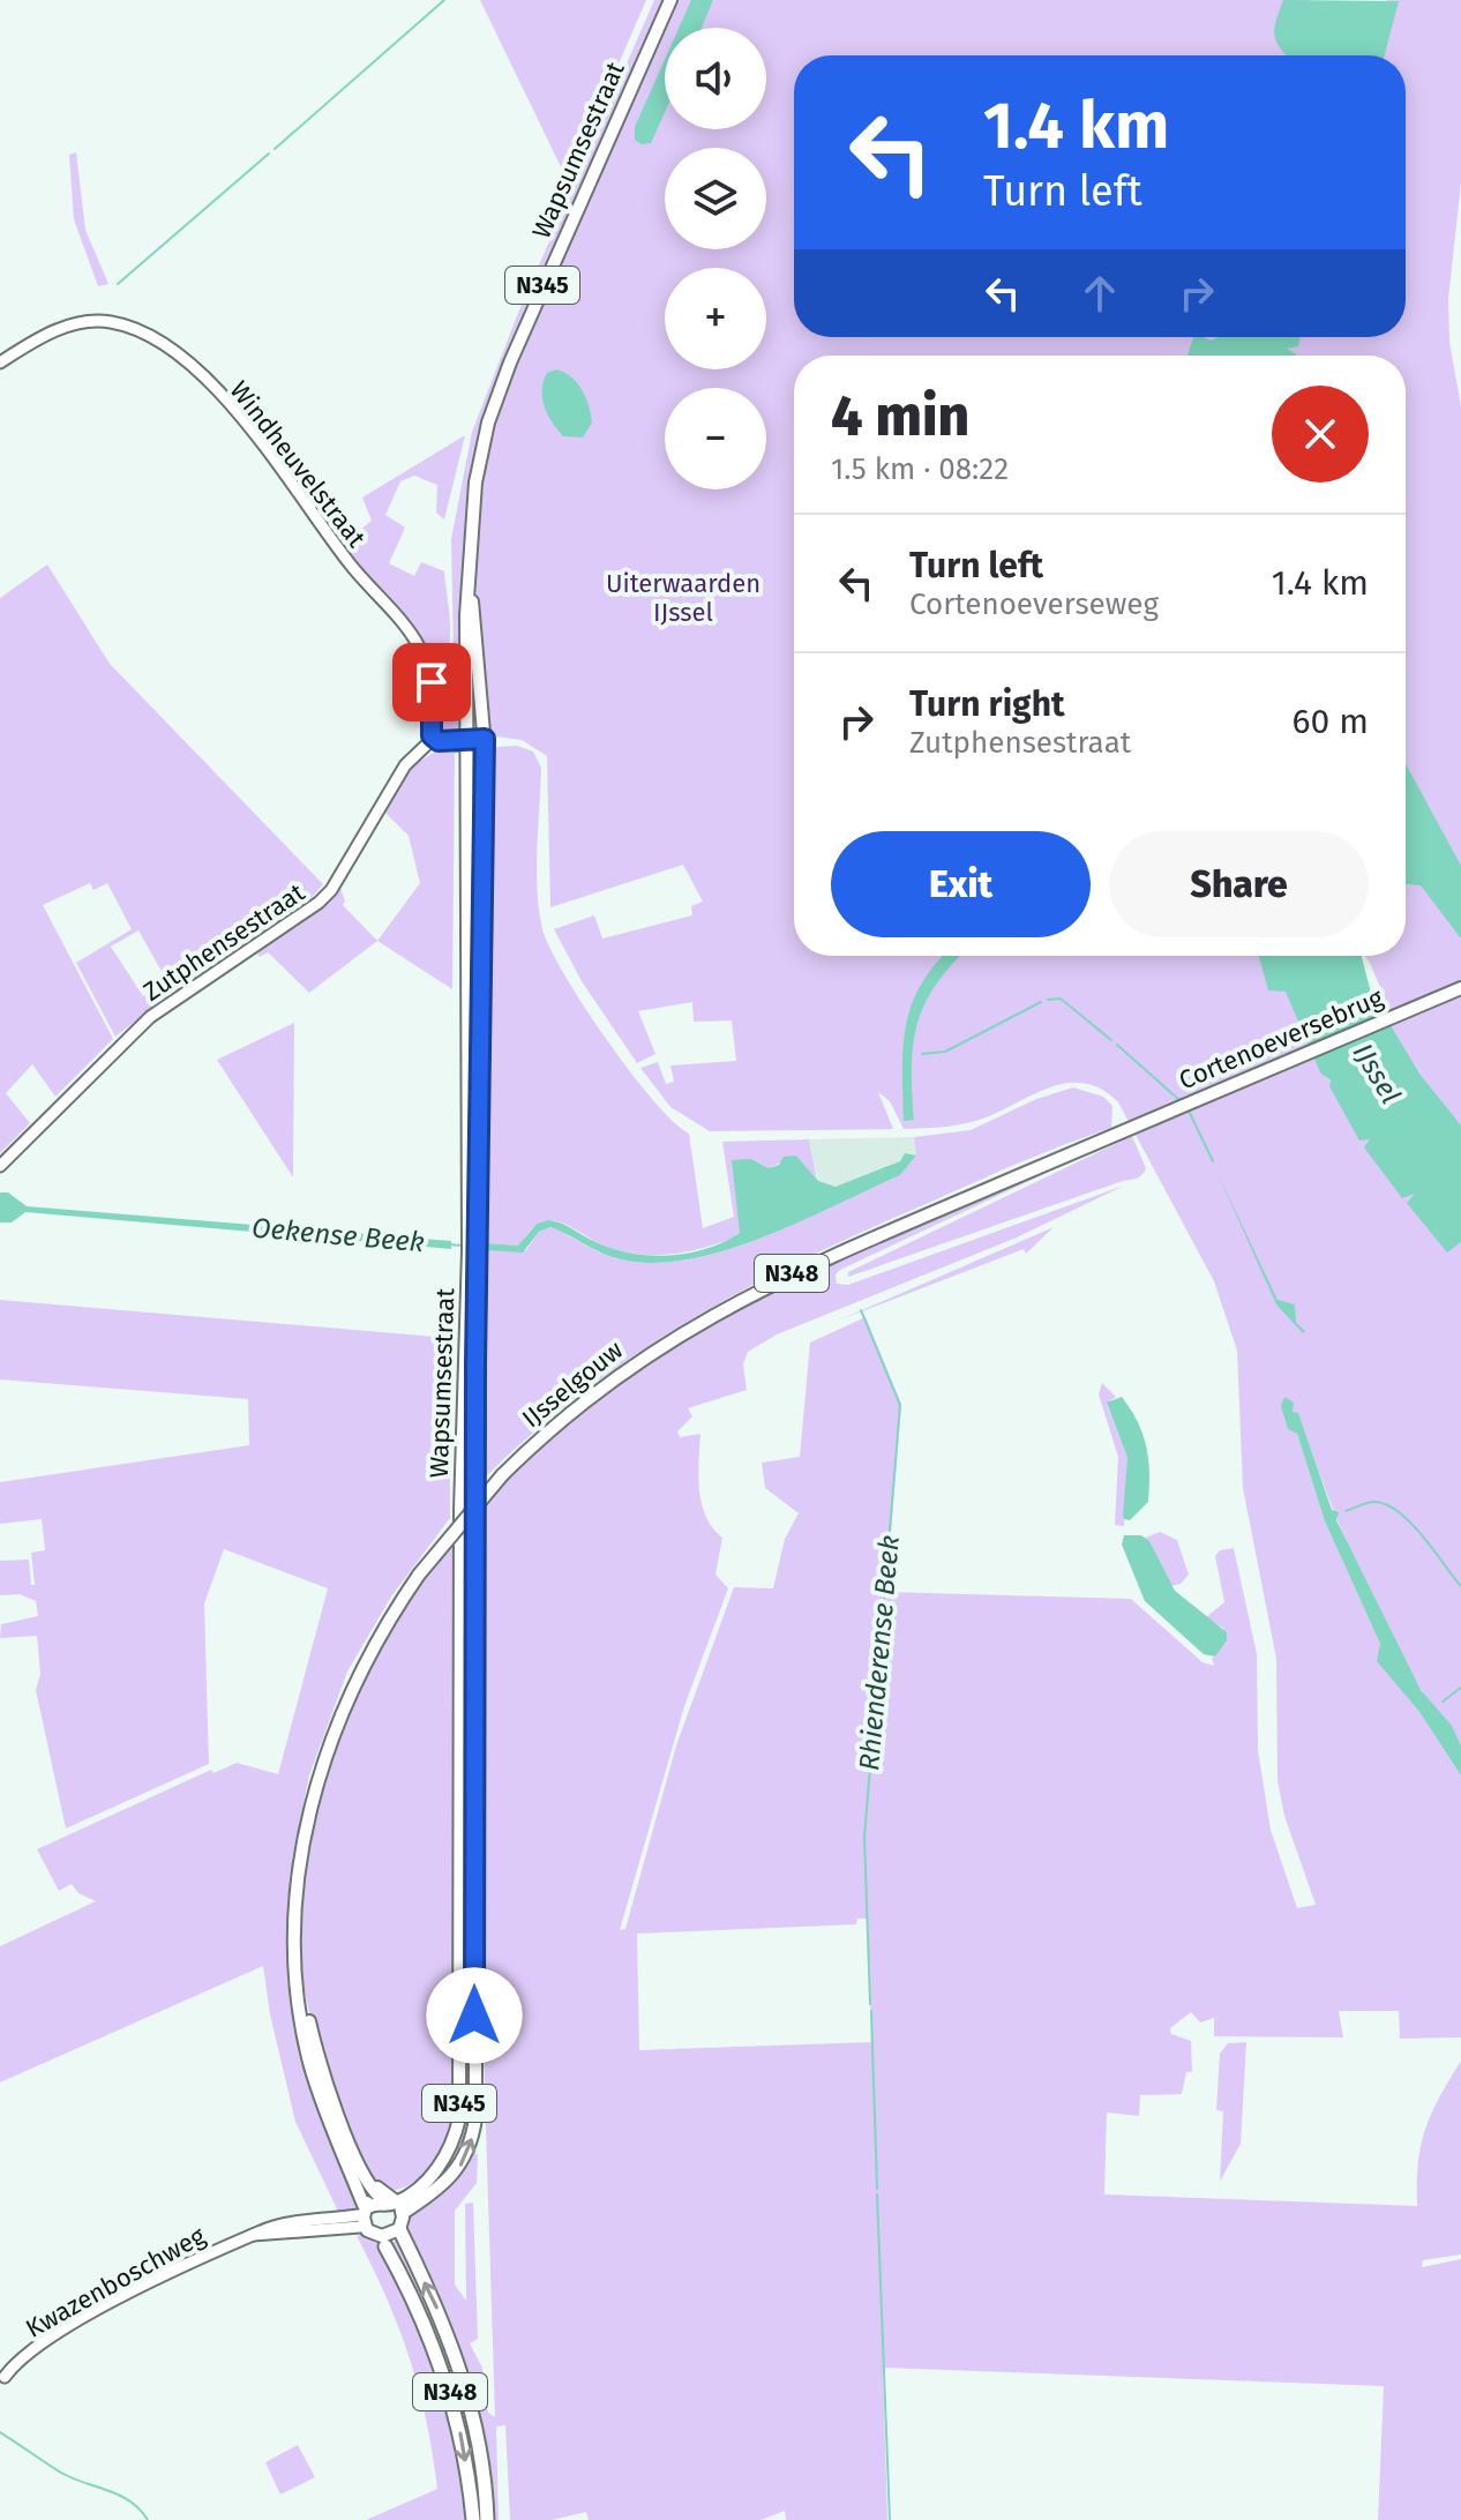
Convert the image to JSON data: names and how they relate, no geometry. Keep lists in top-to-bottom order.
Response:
{
  "streets": {
    "highway": ["N348"],
    "main road": [
      "Wapsumsestraat",
      "N345",
      "Cortenoeversebrug",
      "IJsselgouw"
    ],
    "street": ["Windheuvelstraat", "Zutphensestraat", "Kwazenboschweg"]
  },
  "crossings": [
    ["Wapsumsestraat", "IJsselgouw"],
    ["Windheuvelstraat", "Zutphensestraat"],
    ["Cortenoeversebrug", "IJsselgouw"],
    ["IJsselgouw", "Kwazenboschweg"]
  ],
  "water": ["IJssel", "Oekense Beek", "Rhienderense Beek"],
  "parks": ["Uiterwaarden IJssel"],
  "page": {
    "map_buttons": ["+", "−"],
    "turn": ["1.4 km", "Turn left"],
    "heading": ["4 min", "1.5 km · 08:22"],
    "list": [
      {
        "name": "Turn left",
        "note": "Cortenoeverseweg",
        "value": "1.4 km"
      },
      {
        "name": "Turn right",
        "note": "Zutphensestraat",
        "value": "60 m"
      }
    ],
    "buttons": ["Exit", "Share"]
  }
}
